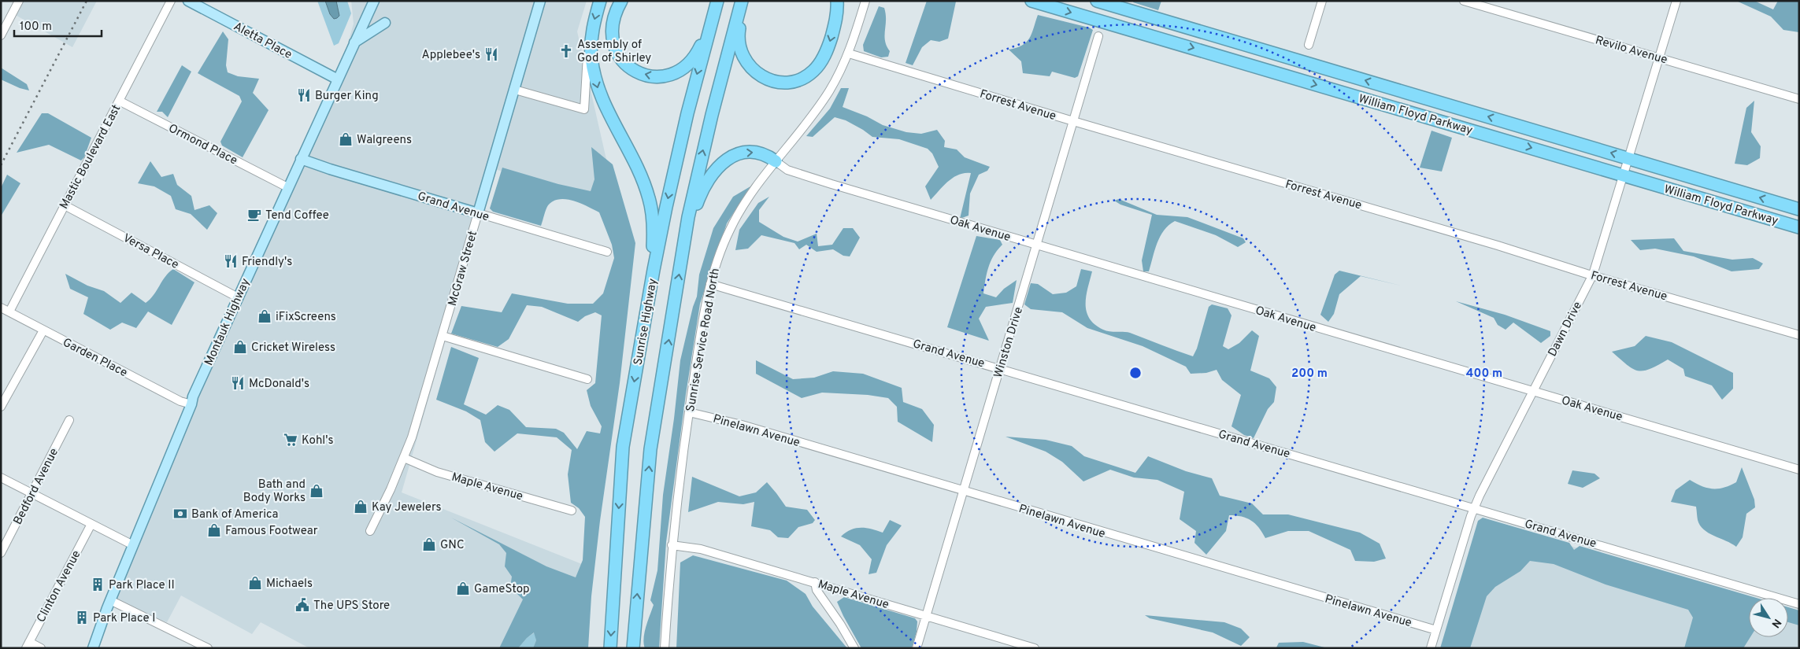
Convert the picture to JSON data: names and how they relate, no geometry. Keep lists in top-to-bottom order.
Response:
{
  "streets": {
    "highway": ["William Floyd Parkway", "Sunrise Highway"],
    "main road": [
      "Aletta Place",
      "Grand Avenue",
      "McGraw Street",
      "Montauk Highway"
    ],
    "street": [
      "Revilo Avenue",
      "Forrest Avenue",
      "Ormond Place",
      "Mastic Boulevard East",
      "Oak Avenue",
      "Versa Place",
      "Dawn Drive",
      "Sunrise Service Road North",
      "Winston Drive",
      "Garden Place",
      "Pinelawn Avenue",
      "Bedford Avenue",
      "Maple Avenue",
      "Clinton Avenue"
    ]
  },
  "crossings": [
    ["Aletta Place", "Montauk Highway"],
    ["Revilo Avenue", "Dawn Drive"],
    ["Forrest Avenue", "Dawn Drive"],
    ["Forrest Avenue", "Sunrise Service Road North"],
    ["Forrest Avenue", "Winston Drive"],
    ["William Floyd Parkway", "Dawn Drive"],
    ["Ormond Place", "Mastic Boulevard East"],
    ["Ormond Place", "Montauk Highway"],
    ["Mastic Boulevard East", "Versa Place"],
    ["Mastic Boulevard East", "Garden Place"],
    ["Grand Avenue", "McGraw Street"],
    ["Grand Avenue", "Montauk Highway"],
    ["Grand Avenue", "Dawn Drive"],
    ["Grand Avenue", "Sunrise Service Road North"],
    ["Grand Avenue", "Winston Drive"],
    ["Oak Avenue", "Dawn Drive"],
    ["Oak Avenue", "Sunrise Service Road North"],
    ["Oak Avenue", "Winston Drive"],
    ["Versa Place", "Montauk Highway"],
    ["McGraw Street", "Maple Avenue"],
    ["Montauk Highway", "Garden Place"],
    ["Dawn Drive", "Pinelawn Avenue"],
    ["Sunrise Service Road North", "Pinelawn Avenue"],
    ["Sunrise Service Road North", "Maple Avenue"],
    ["Winston Drive", "Pinelawn Avenue"],
    ["Winston Drive", "Maple Avenue"]
  ],
  "places": {
    "church": ["Assembly of God of Shirley"],
    "restaurant": [
      "Applebee's",
      "Burger King",
      "Friendly's",
      "McDonald's"
    ],
    "shop": [
      "Walgreens",
      "iFixScreens",
      "Cricket Wireless",
      "Bath and Body Works",
      "Kay Jewelers",
      "Famous Footwear",
      "GNC",
      "Michaels",
      "GameStop"
    ],
    "cafe": ["Tend Coffee"],
    "supermarket": ["Kohl's"],
    "bank": ["Bank of America"],
    "building": ["Park Place II", "Park Place I"],
    "public building": ["The UPS Store"]
  },
  "scale_bar": "100 m",
  "north": "bottom right",
  "rings": ["200 m", "400 m"]
}
